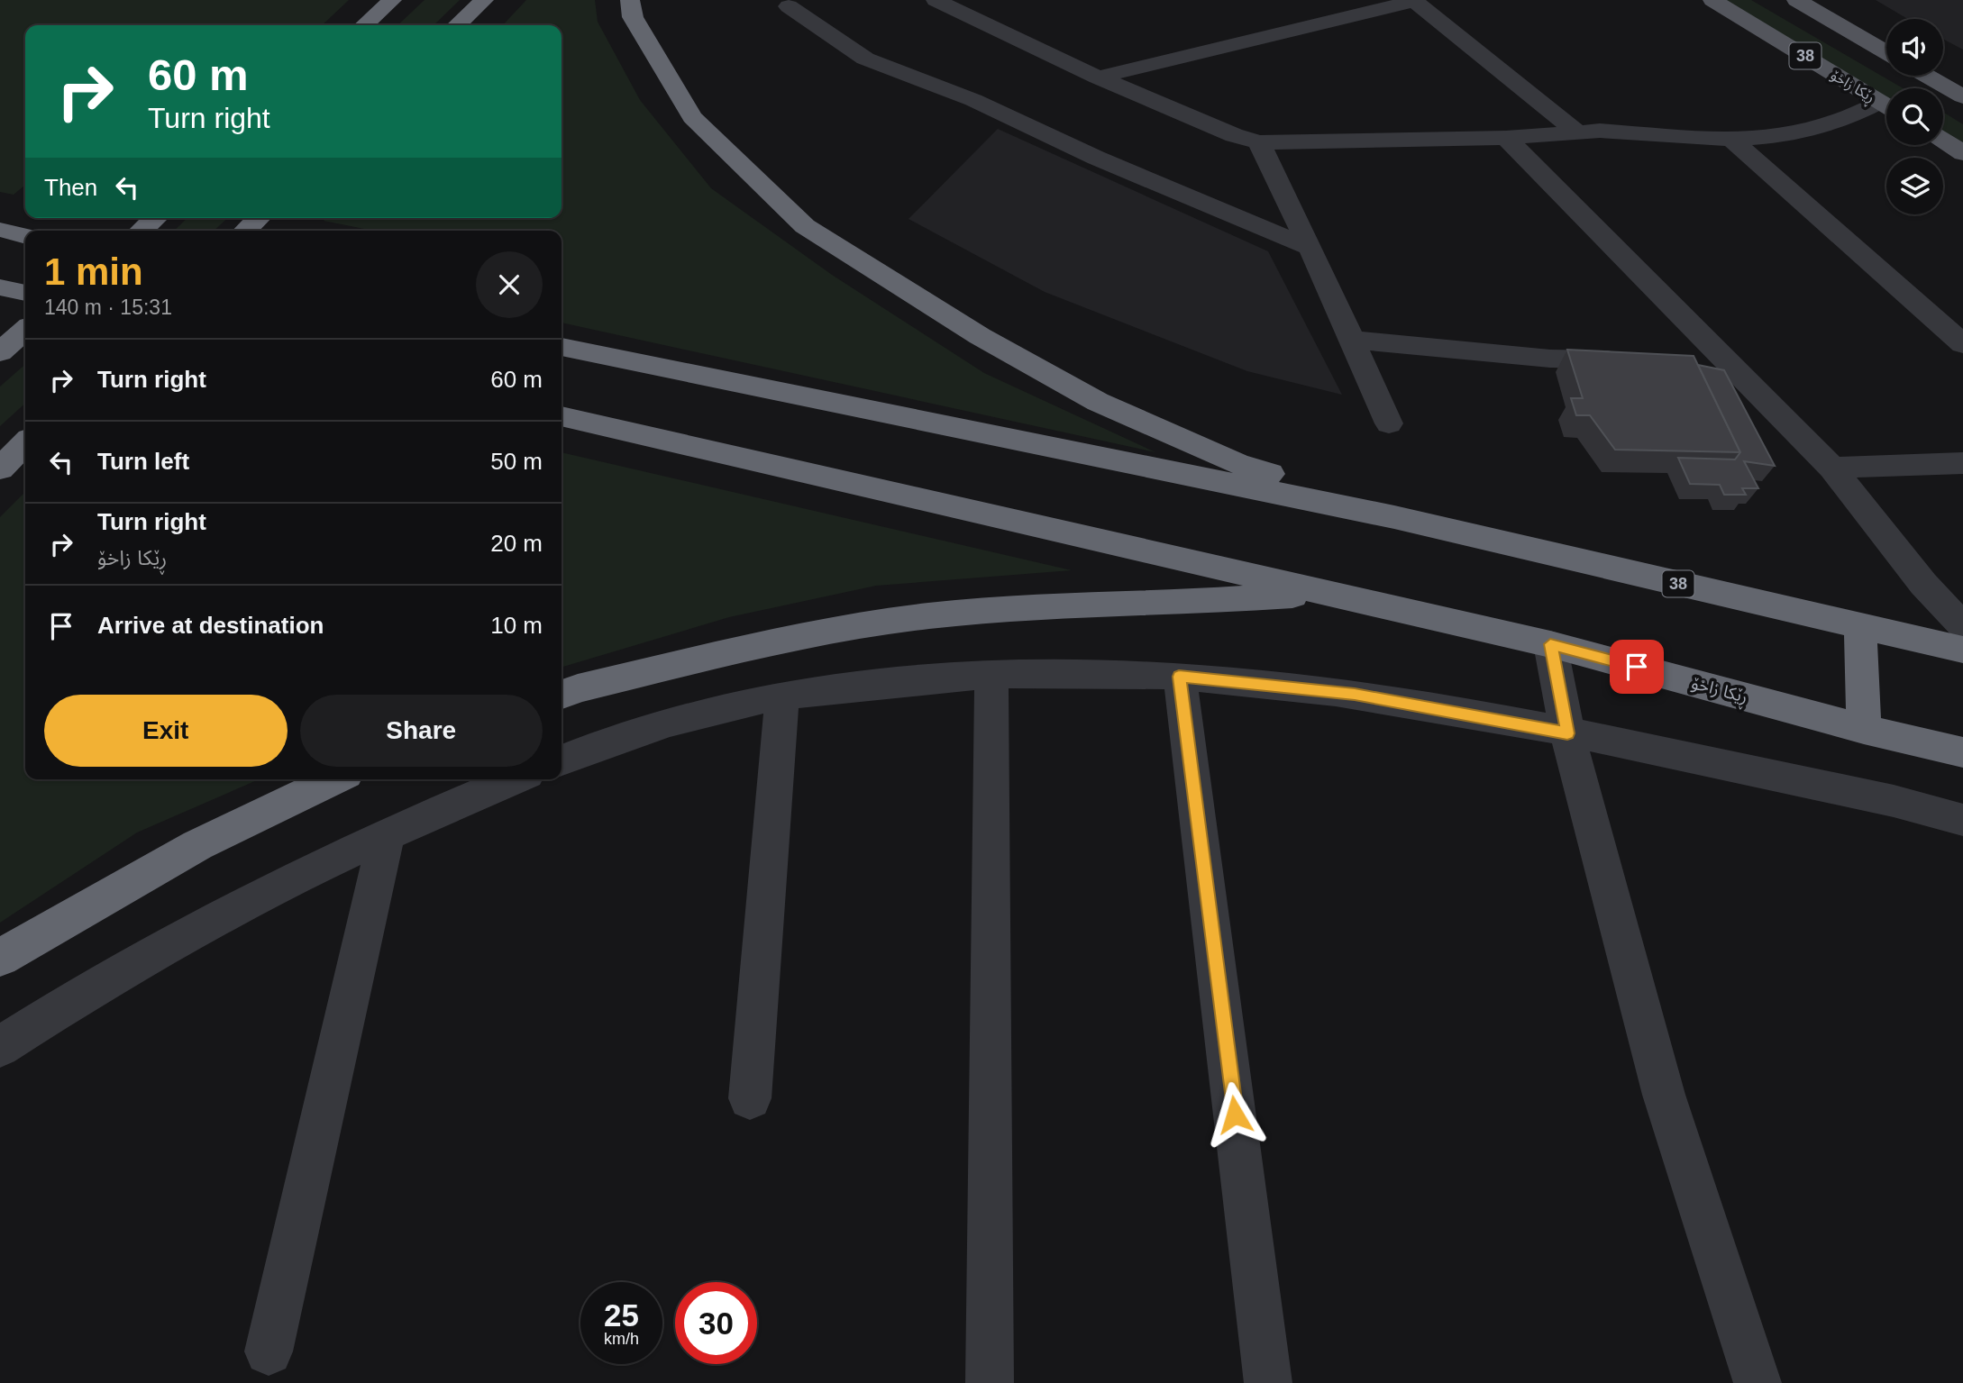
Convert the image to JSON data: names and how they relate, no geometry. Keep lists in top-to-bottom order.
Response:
{
  "streets": {
    "highway": ["38", "ڕێکا زاخۆ"]
  },
  "page": {
    "turn": ["60 m", "Turn right"],
    "then": "Then",
    "heading": ["1 min", "140 m · 15:31"],
    "list": [
      {
        "name": "Turn right",
        "value": "60 m"
      },
      {
        "name": "Turn left",
        "value": "50 m"
      },
      {
        "name": "Turn right",
        "note": "ڕێکا زاخۆ",
        "value": "20 m"
      },
      {
        "name": "Arrive at destination",
        "value": "10 m"
      }
    ],
    "buttons": ["Exit", "Share"],
    "speed": "25 km/h",
    "limit": "30"
  }
}
